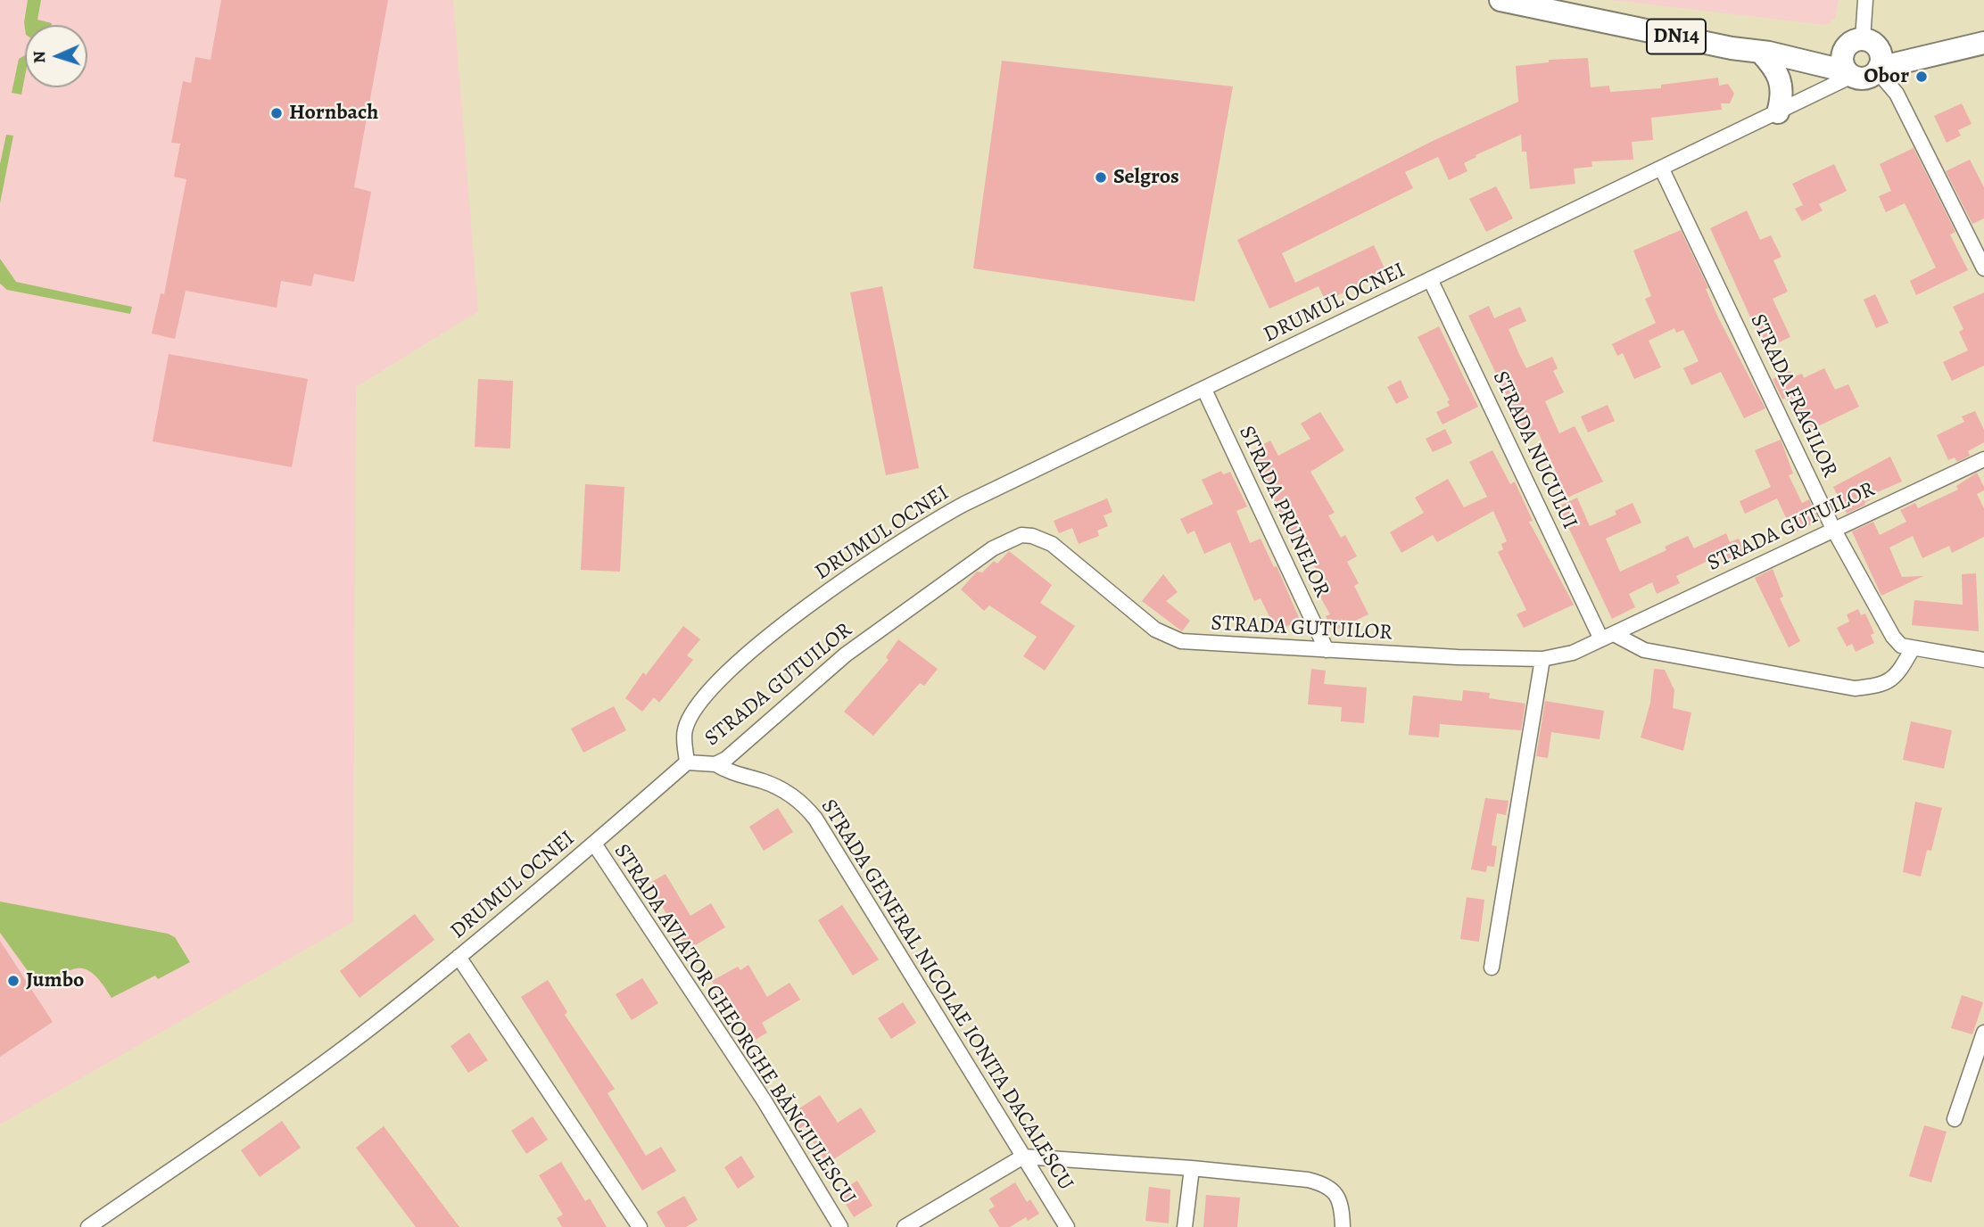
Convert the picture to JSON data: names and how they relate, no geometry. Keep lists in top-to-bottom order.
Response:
{
  "streets": {
    "main road": ["DN14"],
    "street": [
      "DRUMUL OCNEI",
      "STRADA FRAGILOR",
      "STRADA NUCULUI",
      "STRADA PRUNELOR",
      "STRADA GUTUILOR",
      "STRADA GENERAL NICOLAE IONITA DACALESCU",
      "STRADA AVIATOR GHEORGHE BĂNCIULESCU"
    ]
  },
  "crossings": [
    ["DN14", "DRUMUL OCNEI"],
    ["DRUMUL OCNEI", "STRADA FRAGILOR"],
    ["DRUMUL OCNEI", "STRADA NUCULUI"],
    ["DRUMUL OCNEI", "STRADA PRUNELOR"],
    ["DRUMUL OCNEI", "STRADA GUTUILOR"],
    ["DRUMUL OCNEI", "STRADA AVIATOR GHEORGHE BĂNCIULESCU"],
    ["STRADA FRAGILOR", "STRADA GUTUILOR"],
    ["STRADA NUCULUI", "STRADA GUTUILOR"],
    ["STRADA PRUNELOR", "STRADA GUTUILOR"],
    ["STRADA GUTUILOR", "STRADA GENERAL NICOLAE IONITA DACALESCU"]
  ],
  "places": [
    "Obor",
    "Hornbach",
    "Selgros",
    "Jumbo"
  ],
  "north": "left"
}
